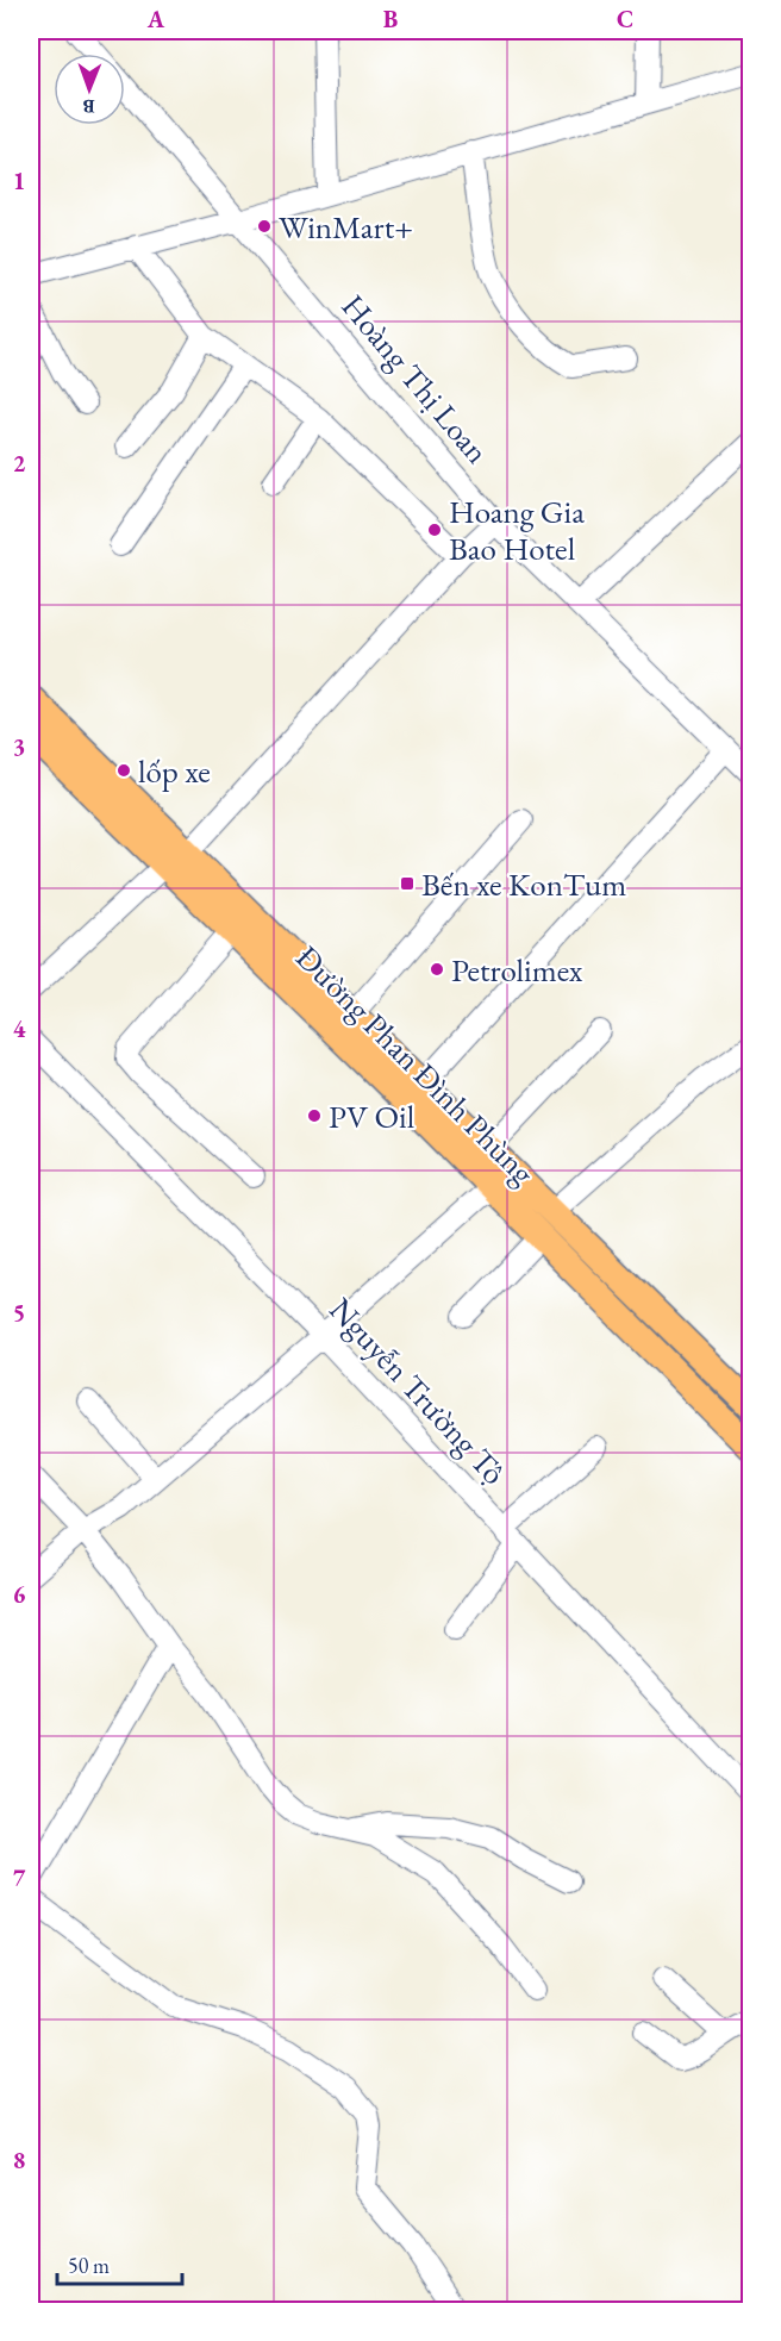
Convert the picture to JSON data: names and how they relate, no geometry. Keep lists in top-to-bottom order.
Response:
{
  "streets": {
    "main road": ["Đường Phan Đình Phùng"],
    "street": ["Hoàng Thị Loan", "Nguyễn Trường Tộ"]
  },
  "places": {
    "other": [
      "WinMart+",
      "Hoang Gia Bao Hotel",
      "lốp xe",
      "Petrolimex",
      "PV Oil"
    ],
    "transit": ["Bến xe KonTum"]
  },
  "scale_bar": "50 m",
  "north": "bottom",
  "grid": {
    "columns": ["A", "B", "C"],
    "rows": [
      "1",
      "2",
      "3",
      "4",
      "5",
      "6",
      "7",
      "8"
    ]
  }
}
